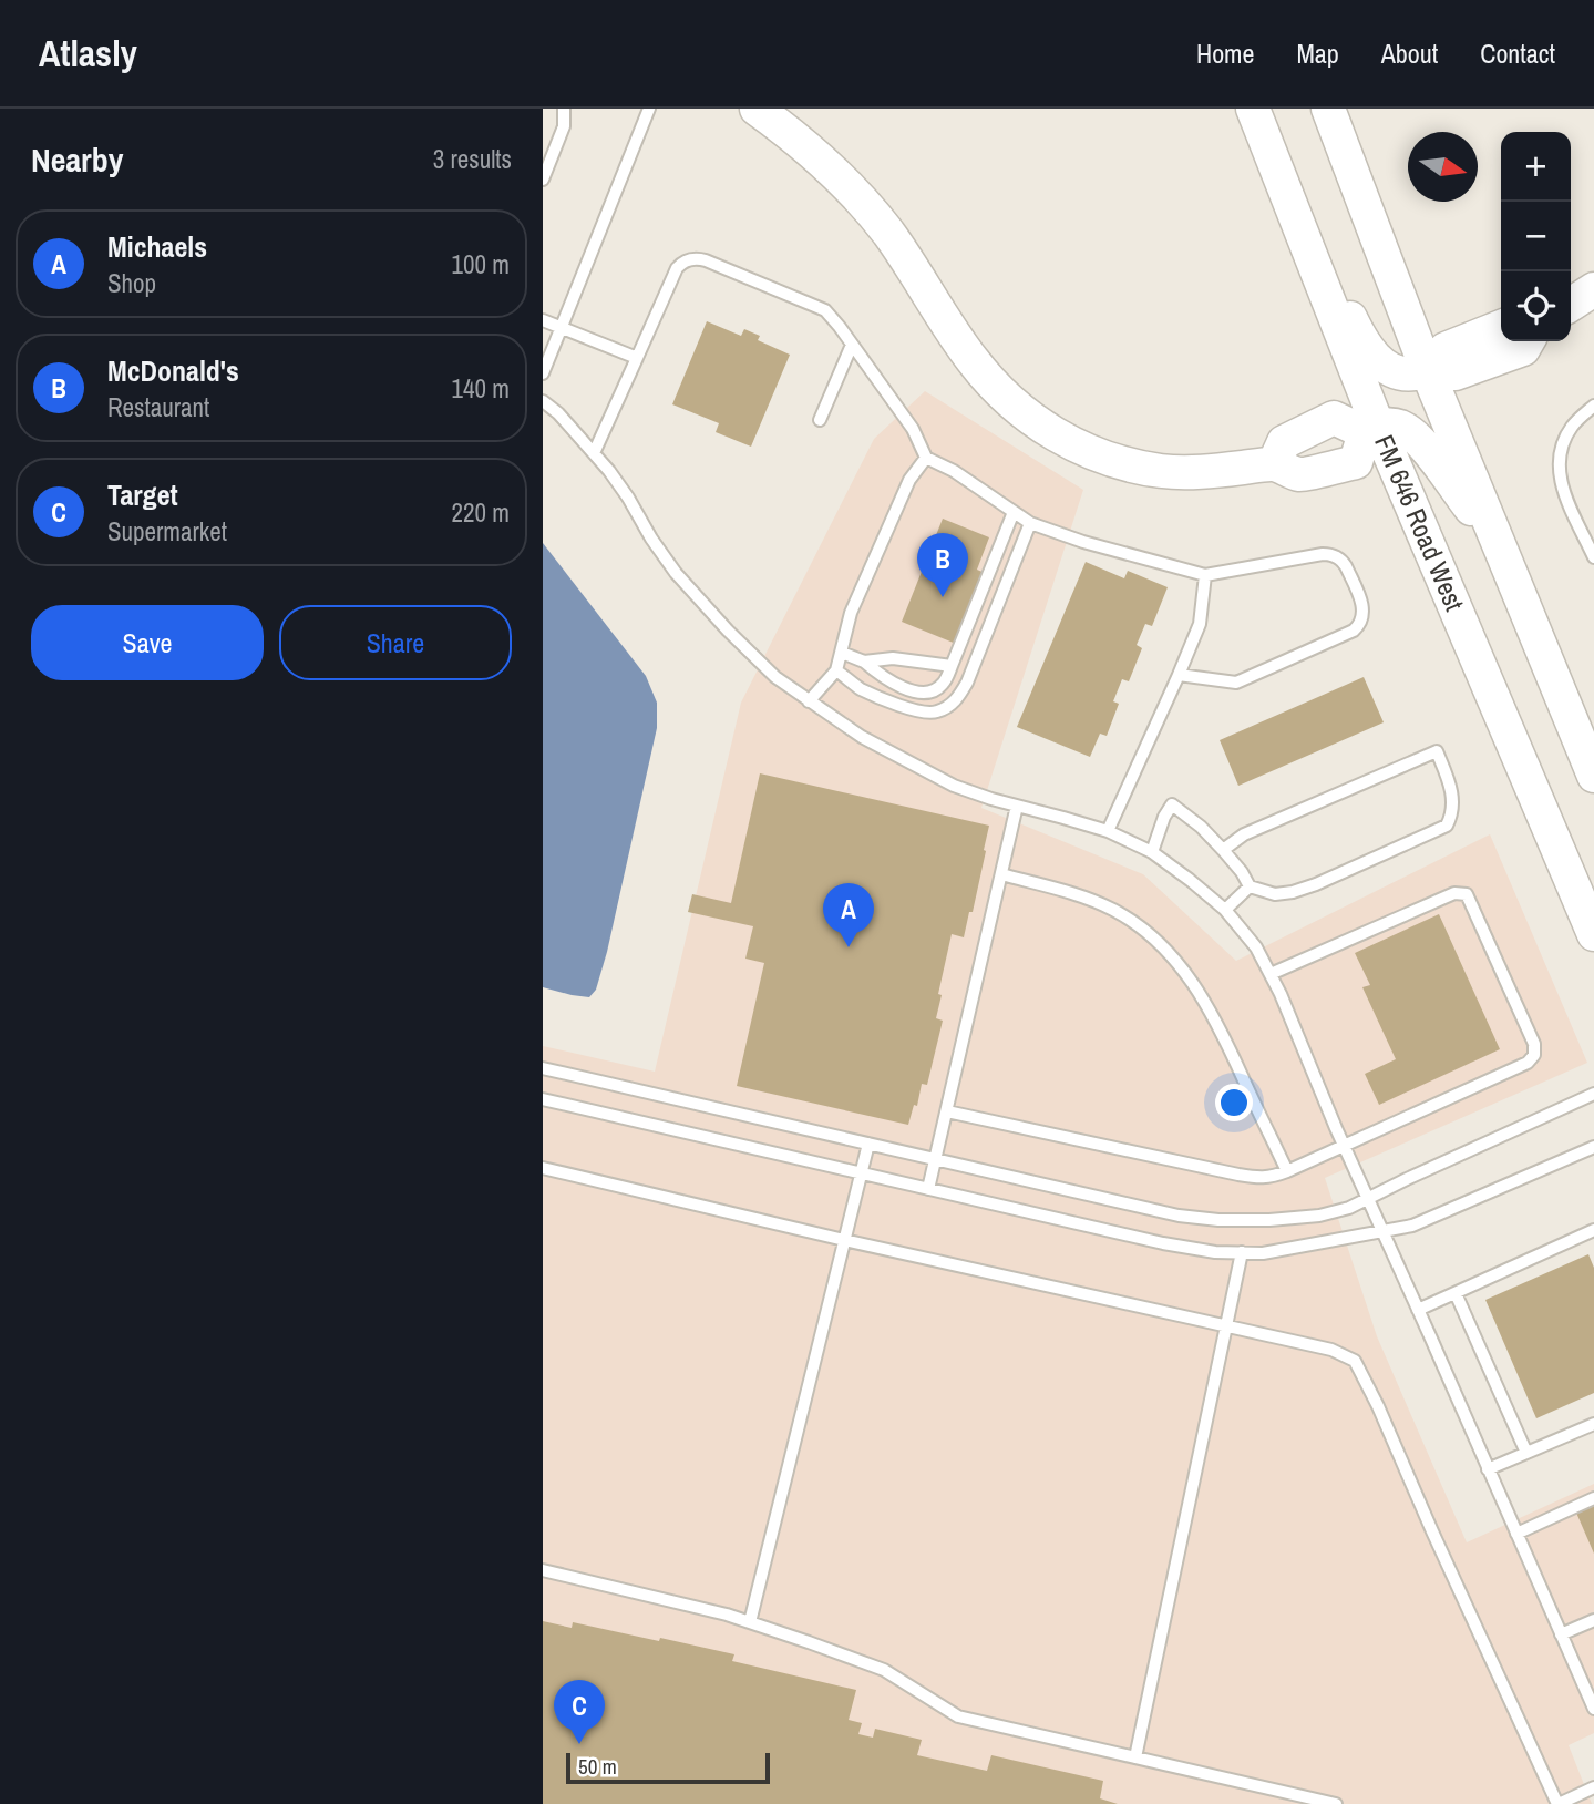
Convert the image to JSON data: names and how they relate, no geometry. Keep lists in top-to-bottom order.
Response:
{
  "streets": {
    "main road": ["FM 646 Road West"]
  },
  "scale_bar": "50 m",
  "north": "right",
  "page": {
    "header": "Atlasly",
    "nav": [
      "Home",
      "Map",
      "About",
      "Contact"
    ],
    "heading": ["Nearby", "3 results"],
    "map_buttons": ["+", "−"],
    "list": [
      {
        "mark": "A",
        "name": "Michaels",
        "note": "Shop",
        "value": "100 m"
      },
      {
        "mark": "B",
        "name": "McDonald's",
        "note": "Restaurant",
        "value": "140 m"
      },
      {
        "mark": "C",
        "name": "Target",
        "note": "Supermarket",
        "value": "220 m"
      }
    ],
    "pins": ["B", "A", "C"],
    "buttons": ["Save", "Share"],
    "scale": "50 m"
  }
}
